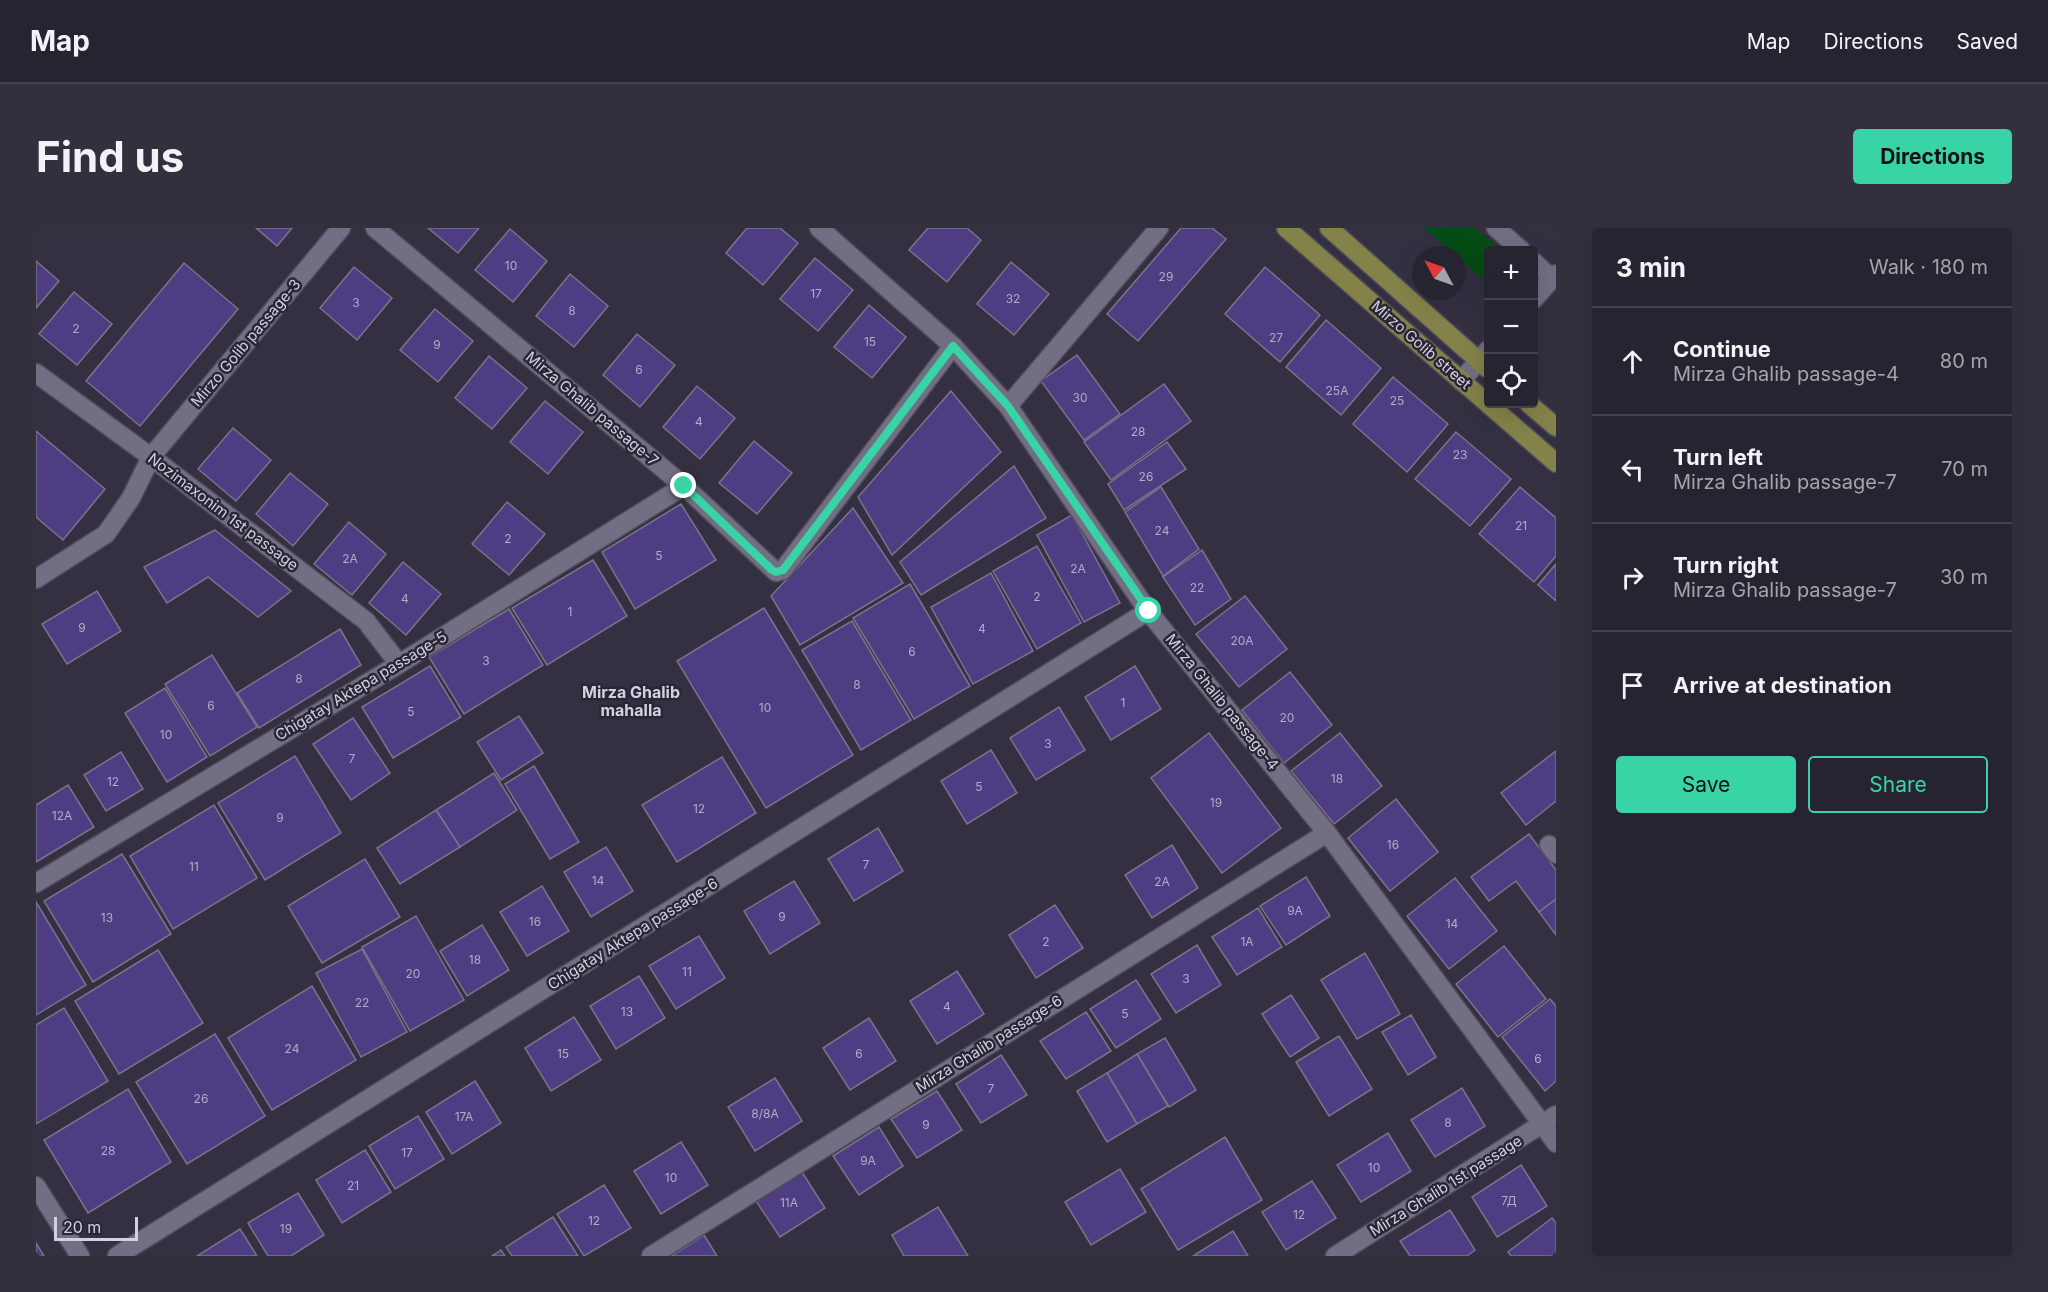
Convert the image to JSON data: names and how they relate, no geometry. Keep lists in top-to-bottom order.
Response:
{
  "streets": {
    "main road": ["Mirzo Golib street"],
    "street": [
      "Mirzo Golib passage-3",
      "Mirza Ghalib passage-7",
      "Nozimaxonim 1st passage",
      "Chigatay Aktepa passage-5",
      "Mirza Ghalib passage-4",
      "Chigatay Aktepa passage-6",
      "Mirza Ghalib passage-6",
      "Mirza Ghalib 1st passage"
    ]
  },
  "crossings": [
    ["Mirzo Golib passage-3", "Nozimaxonim 1st passage"],
    ["Mirza Ghalib passage-7", "Chigatay Aktepa passage-5"],
    ["Mirza Ghalib passage-7", "Mirza Ghalib passage-4"],
    ["Nozimaxonim 1st passage", "Chigatay Aktepa passage-5"],
    ["Mirza Ghalib passage-4", "Chigatay Aktepa passage-6"],
    ["Mirza Ghalib passage-4", "Mirza Ghalib passage-6"],
    ["Mirza Ghalib passage-4", "Mirza Ghalib 1st passage"]
  ],
  "districts": ["Mirza Ghalib mahalla"],
  "house_numbers": [
    "10",
    "29",
    "17",
    "32",
    "3",
    "8",
    "2",
    "27",
    "15",
    "9",
    "6",
    "25A",
    "30",
    "25",
    "4",
    "28",
    "23",
    "26",
    "21",
    "24",
    "2",
    "5",
    "2A",
    "2A",
    "22",
    "2",
    "4",
    "1",
    "9",
    "4",
    "20A",
    "6",
    "3",
    "8",
    "8",
    "1",
    "6",
    "10",
    "5",
    "20",
    "10",
    "3",
    "7",
    "18",
    "12",
    "5",
    "19",
    "12",
    "12A",
    "9",
    "16",
    "7",
    "11",
    "14",
    "2A",
    "9A",
    "9",
    "13",
    "16",
    "14",
    "2",
    "1A",
    "18",
    "11",
    "20",
    "3",
    "22",
    "4",
    "13",
    "5",
    "24",
    "15",
    "6",
    "6",
    "7",
    "26",
    "8/8A",
    "17A",
    "8",
    "9",
    "28",
    "17",
    "9A",
    "10",
    "10",
    "21",
    "7Д",
    "11A",
    "12",
    "12",
    "19"
  ],
  "scale_bar": "20 m",
  "north": "top left",
  "page": {
    "header": "Map",
    "nav": ["Map", "Directions", "Saved"],
    "buttons": [
      "Directions",
      ["Save", "Share"]
    ],
    "title": "Find us",
    "heading": ["3 min", "Walk · 180 m"],
    "map_buttons": ["+", "−"],
    "list": [
      ["Continue", "Mirza Ghalib passage-4", "80 m"],
      ["Turn left", "Mirza Ghalib passage-7", "70 m"],
      ["Turn right", "Mirza Ghalib passage-7", "30 m"],
      "Arrive at destination"
    ],
    "scale": "20 m"
  }
}
